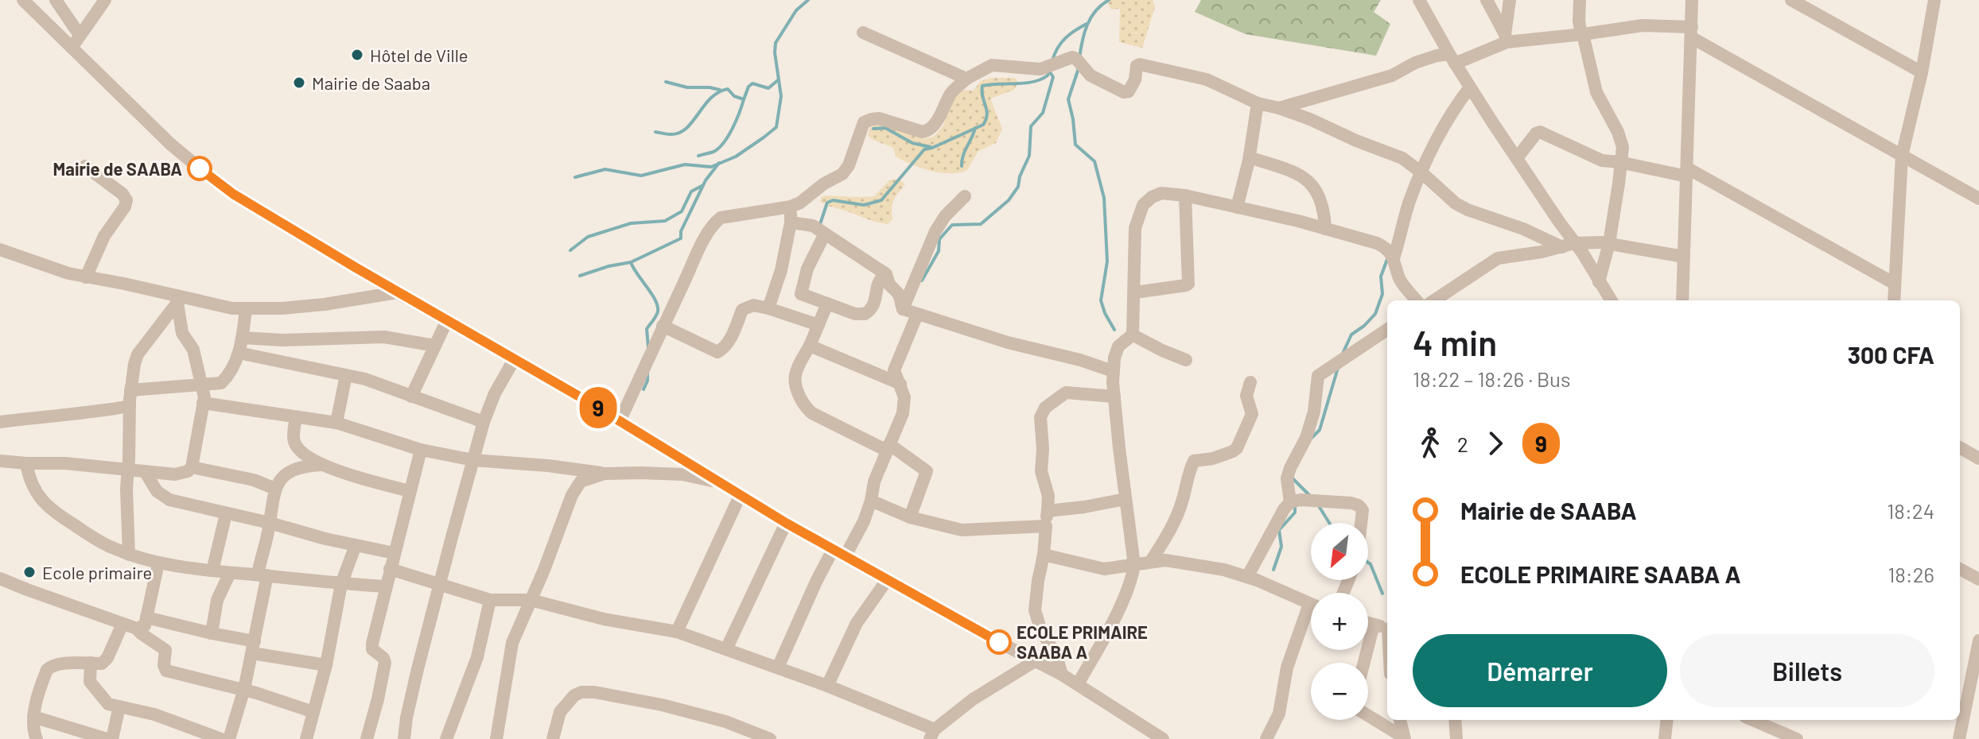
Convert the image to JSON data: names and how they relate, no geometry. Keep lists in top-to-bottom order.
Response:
{
  "places": [
    "Hôtel de Ville",
    "Mairie de Saaba",
    "Mairie de SAABA",
    "Ecole primaire",
    "ECOLE PRIMAIRE SAABA A"
  ],
  "lines": ["bus line 9"],
  "north": "bottom left",
  "page": {
    "on_map": "9",
    "heading": ["4 min", "18:22 – 18:26 · Bus", "300 CFA"],
    "legs": ["2", "9"],
    "list": [
      {
        "name": "Mairie de SAABA",
        "value": "18:24"
      },
      {
        "name": "ECOLE PRIMAIRE SAABA A",
        "value": "18:26"
      }
    ],
    "map_buttons": ["+", "−"],
    "buttons": ["Démarrer", "Billets"]
  }
}
